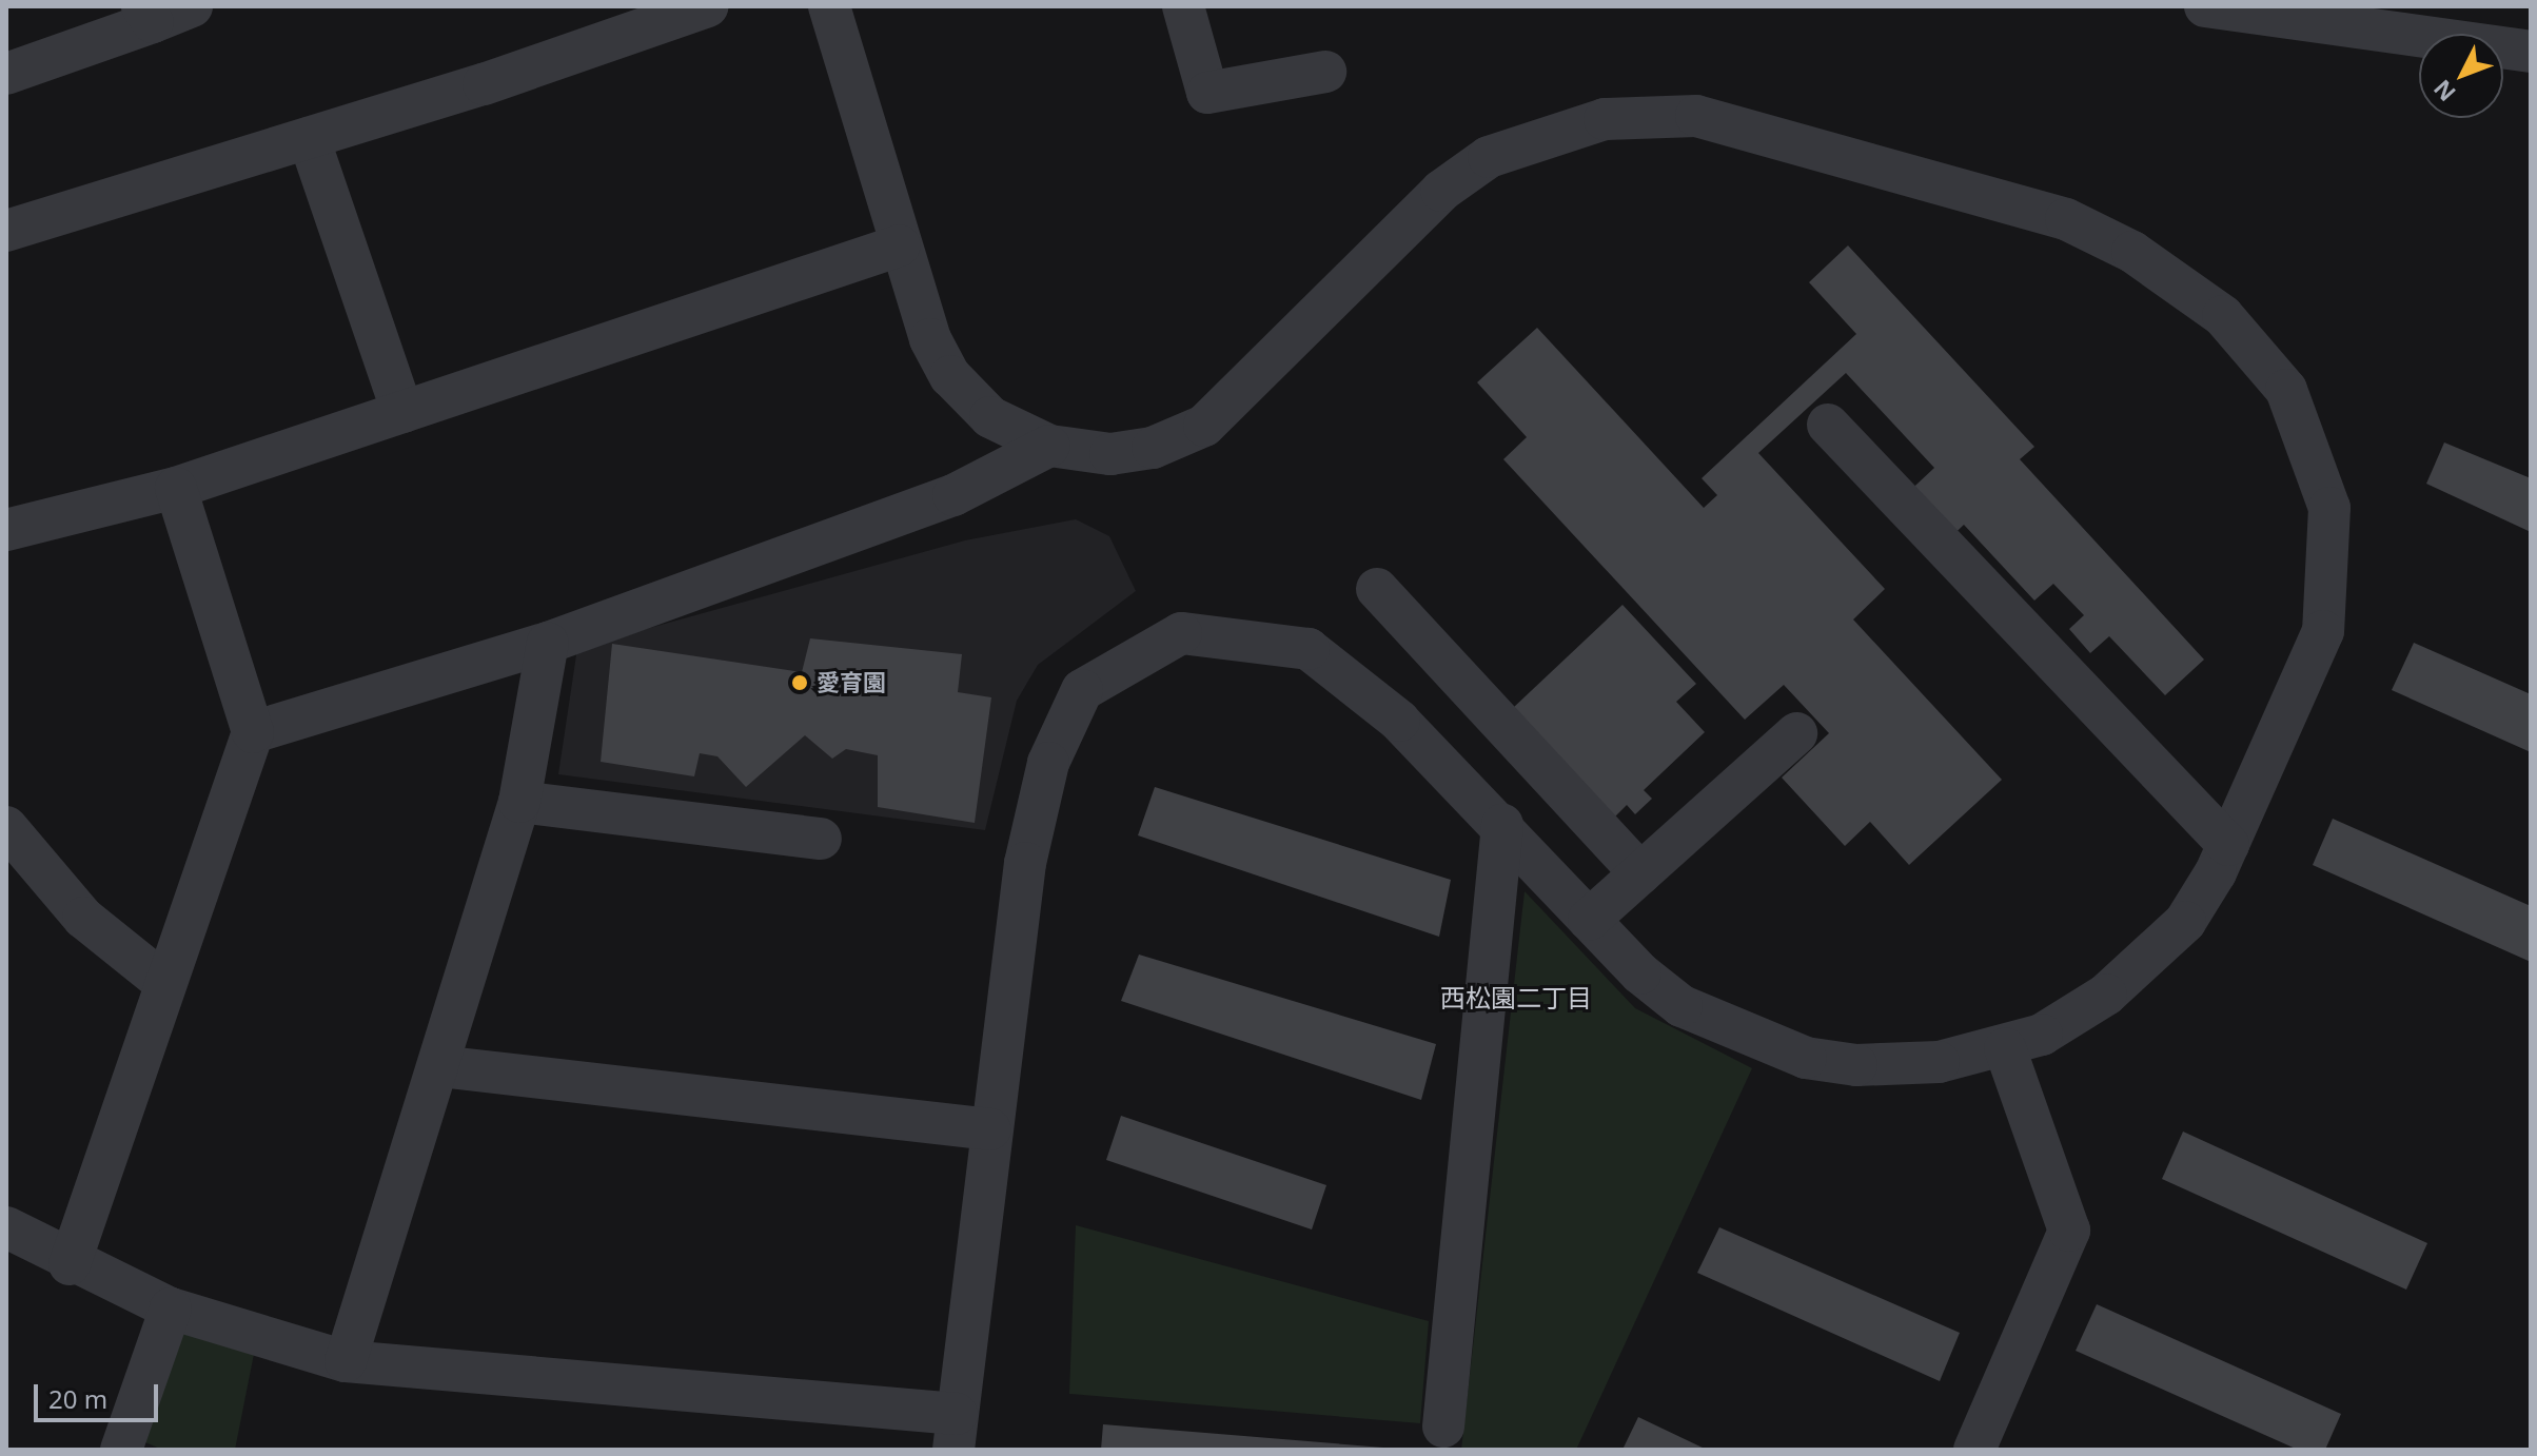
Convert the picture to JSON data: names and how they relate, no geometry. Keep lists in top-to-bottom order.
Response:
{
  "districts": ["西松園二丁目"],
  "places": ["愛育園"],
  "scale_bar": "20 m",
  "north": "bottom left"
}
